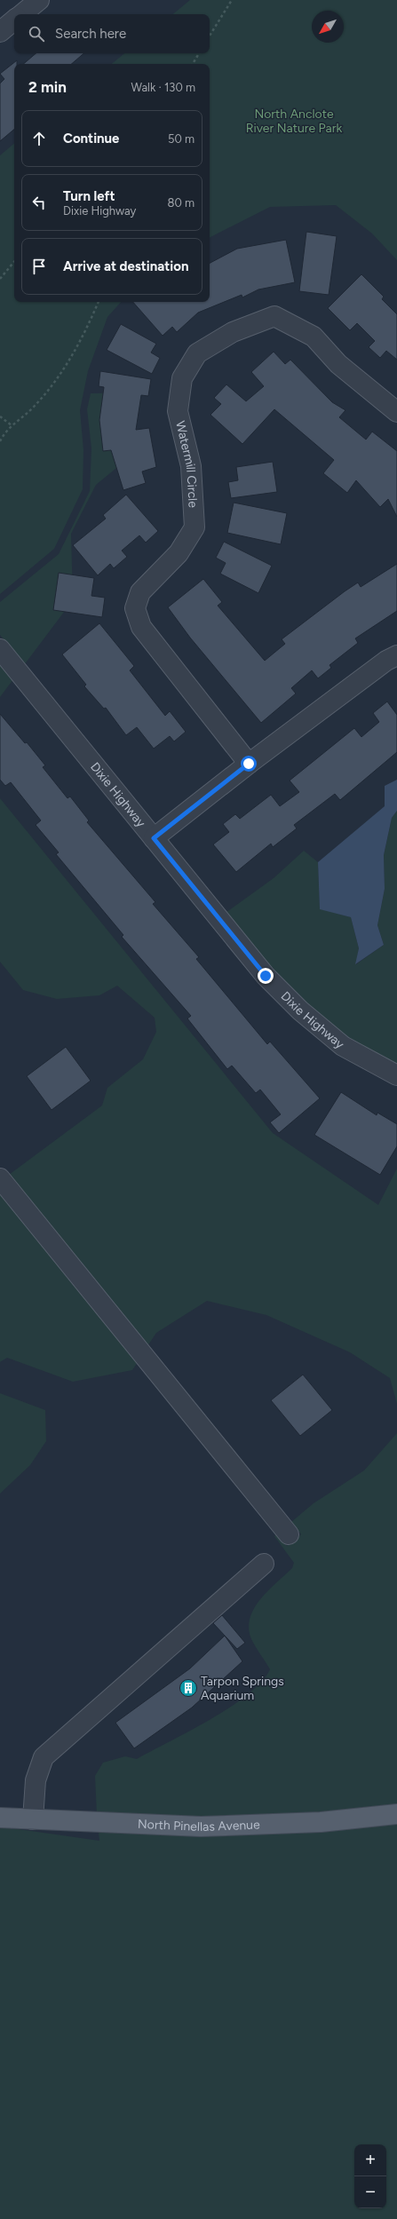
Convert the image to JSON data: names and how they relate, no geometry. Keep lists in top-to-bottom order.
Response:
{
  "streets": {
    "main road": ["North Pinellas Avenue"],
    "street": ["Watermill Circle", "Dixie Highway"]
  },
  "parks": ["North Anclote River Nature Park"],
  "places": {
    "building": ["Tarpon Springs Aquarium"]
  },
  "north": "bottom left",
  "page": {
    "search": "Search here",
    "heading": ["2 min", "Walk · 130 m"],
    "list": [
      ["Continue", "50 m"],
      ["Turn left", "Dixie Highway", "80 m"],
      "Arrive at destination"
    ],
    "map_buttons": ["+", "−"]
  }
}
